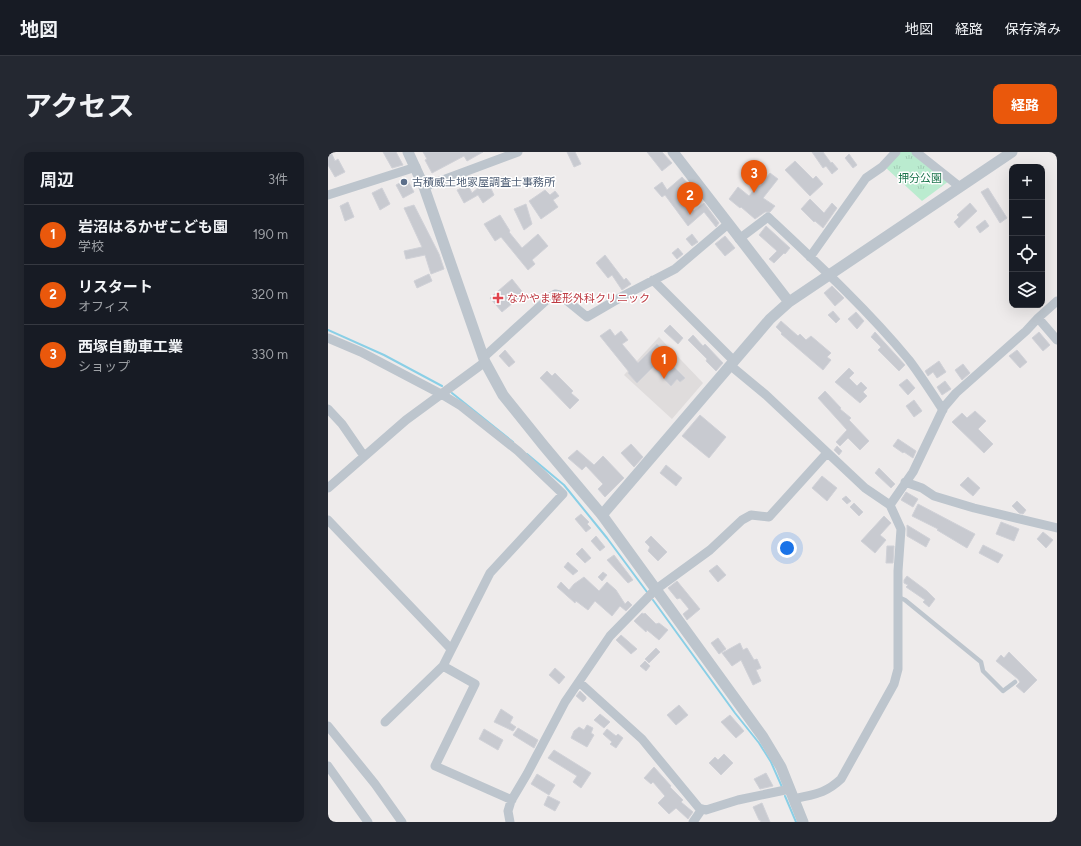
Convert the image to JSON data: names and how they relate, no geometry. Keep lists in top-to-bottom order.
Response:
{
  "parks": ["押分公園"],
  "places": {
    "other": ["古積威土地家屋調査士事務所"],
    "health": ["なかやま整形外科クリニック"]
  },
  "page": {
    "header": "地図",
    "nav": ["地図", "経路", "保存済み"],
    "title": "アクセス",
    "buttons": "経路",
    "heading": ["周辺", "3件"],
    "pins": ["3", "2", "1"],
    "map_buttons": ["+", "−"],
    "list": [
      {
        "mark": "1",
        "name": "岩沼はるかぜこども園",
        "note": "学校",
        "value": "190 m"
      },
      {
        "mark": "2",
        "name": "リスタート",
        "note": "オフィス",
        "value": "320 m"
      },
      {
        "mark": "3",
        "name": "西塚自動車工業",
        "note": "ショップ",
        "value": "330 m"
      }
    ]
  }
}
